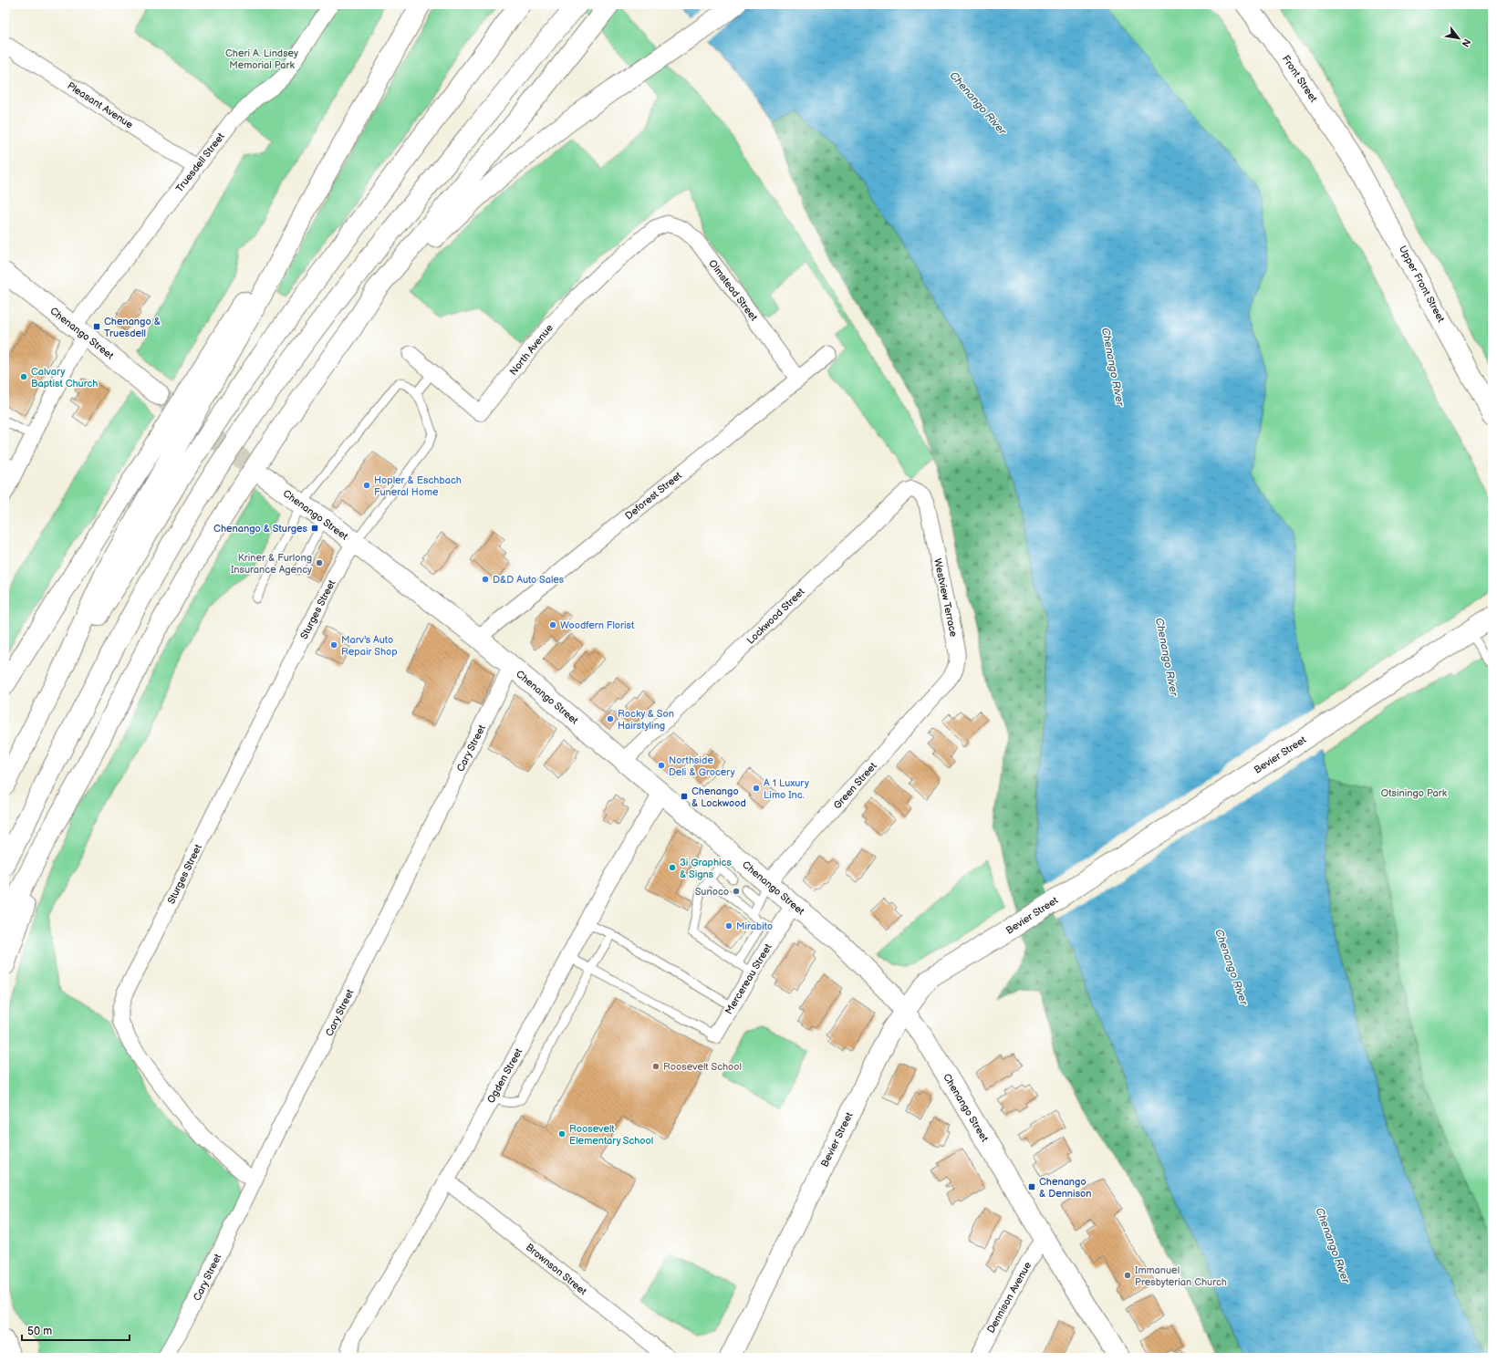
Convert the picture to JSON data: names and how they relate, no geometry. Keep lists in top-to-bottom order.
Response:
{
  "streets": {
    "main road": [
      "Front Street",
      "Upper Front Street",
      "Chenango Street",
      "Bevier Street"
    ],
    "street": [
      "Pleasant Avenue",
      "Truesdell Street",
      "Olmstead Street",
      "North Avenue",
      "Deforest Street",
      "Westview Terrace",
      "Sturges Street",
      "Lockwood Street",
      "Cary Street",
      "Green Street",
      "Mercereau Street",
      "Ogden Street",
      "Brownson Street",
      "Dennison Avenue"
    ]
  },
  "crossings": [
    ["Front Street", "Upper Front Street"],
    ["Pleasant Avenue", "Truesdell Street"],
    ["Truesdell Street", "Chenango Street"],
    ["Olmstead Street", "North Avenue"],
    ["Olmstead Street", "Deforest Street"],
    ["Chenango Street", "Deforest Street"],
    ["Chenango Street", "Sturges Street"],
    ["Chenango Street", "Lockwood Street"],
    ["Chenango Street", "Cary Street"],
    ["Chenango Street", "Bevier Street"],
    ["Chenango Street", "Green Street"],
    ["Chenango Street", "Mercereau Street"],
    ["Chenango Street", "Ogden Street"],
    ["Chenango Street", "Dennison Avenue"],
    ["Westview Terrace", "Lockwood Street"],
    ["Westview Terrace", "Green Street"],
    ["Sturges Street", "Cary Street"],
    ["Ogden Street", "Brownson Street"]
  ],
  "water": ["Chenango River"],
  "parks": ["Cheri A. Lindsey Memorial Park", "Otsiningo Park"],
  "places": {
    "transit": [
      "Chenango & Truesdell",
      "Chenango & Sturges",
      "Chenango & Lockwood",
      "Chenango & Dennison"
    ],
    "other": [
      "Calvary Baptist Church",
      "Hopler & Eschbach Funeral Home",
      "Kriner & Furlong Insurance Agency",
      "D&D Auto Sales",
      "Woodfern Florist",
      "Marv's Auto Repair Shop",
      "Rocky & Son Hairstyling",
      "Northside Deli & Grocery",
      "A 1 Luxury Limo Inc.",
      "3i Graphics & Signs",
      "Sunoco",
      "Mirabito",
      "Roosevelt School",
      "Roosevelt Elementary School",
      "Immanuel Presbyterian Church"
    ]
  },
  "scale_bar": "50 m",
  "north": "bottom right"
}
